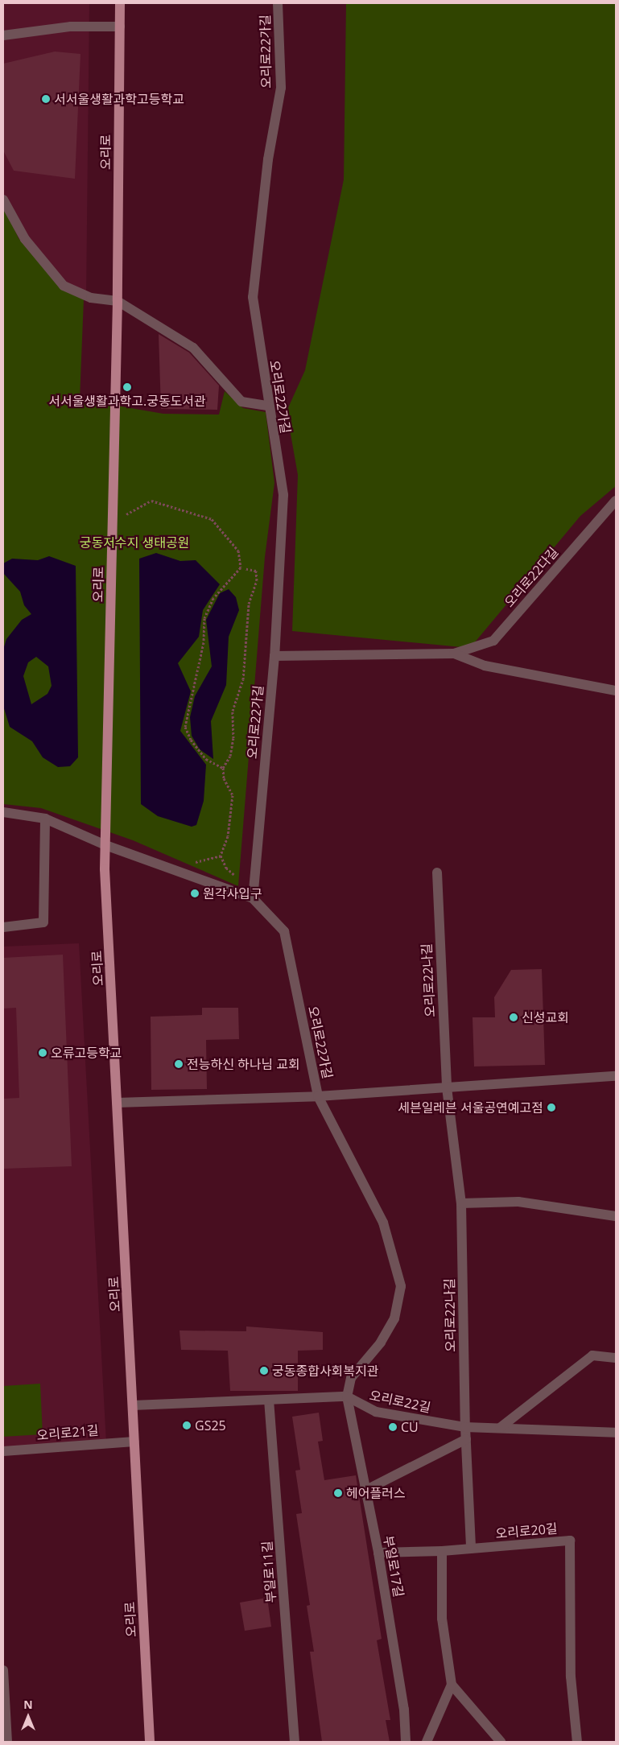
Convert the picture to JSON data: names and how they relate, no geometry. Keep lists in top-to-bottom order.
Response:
{
  "streets": {
    "main road": ["오리로"],
    "street": [
      "오리로22가길",
      "오리로22다길",
      "오리로22나길",
      "오리로22길",
      "오리로21길",
      "오리로20길",
      "부일로17길",
      "부일로11길"
    ]
  },
  "crossings": [
    ["오리로22가길", "오리로22다길"],
    ["오리로22가길", "오리로22길"],
    ["오리로22가길", "부일로17길"],
    ["오리로", "오리로21길"],
    ["오리로22나길", "오리로22길"],
    ["오리로22나길", "오리로20길"],
    ["오리로22길", "부일로17길"],
    ["오리로20길", "부일로17길"]
  ],
  "parks": ["궁동저수지 생태공원"],
  "places": [
    "서서울생활과학고등학교",
    "서서울생활과학고.궁동도서관",
    "원각사입구",
    "신성교회",
    "오류고등학교",
    "전능하신 하나님 교회",
    "세븐일레븐 서울공연예고점",
    "궁동종합사회복지관",
    "GS25",
    "CU",
    "헤어플러스"
  ],
  "north": "top"
}
